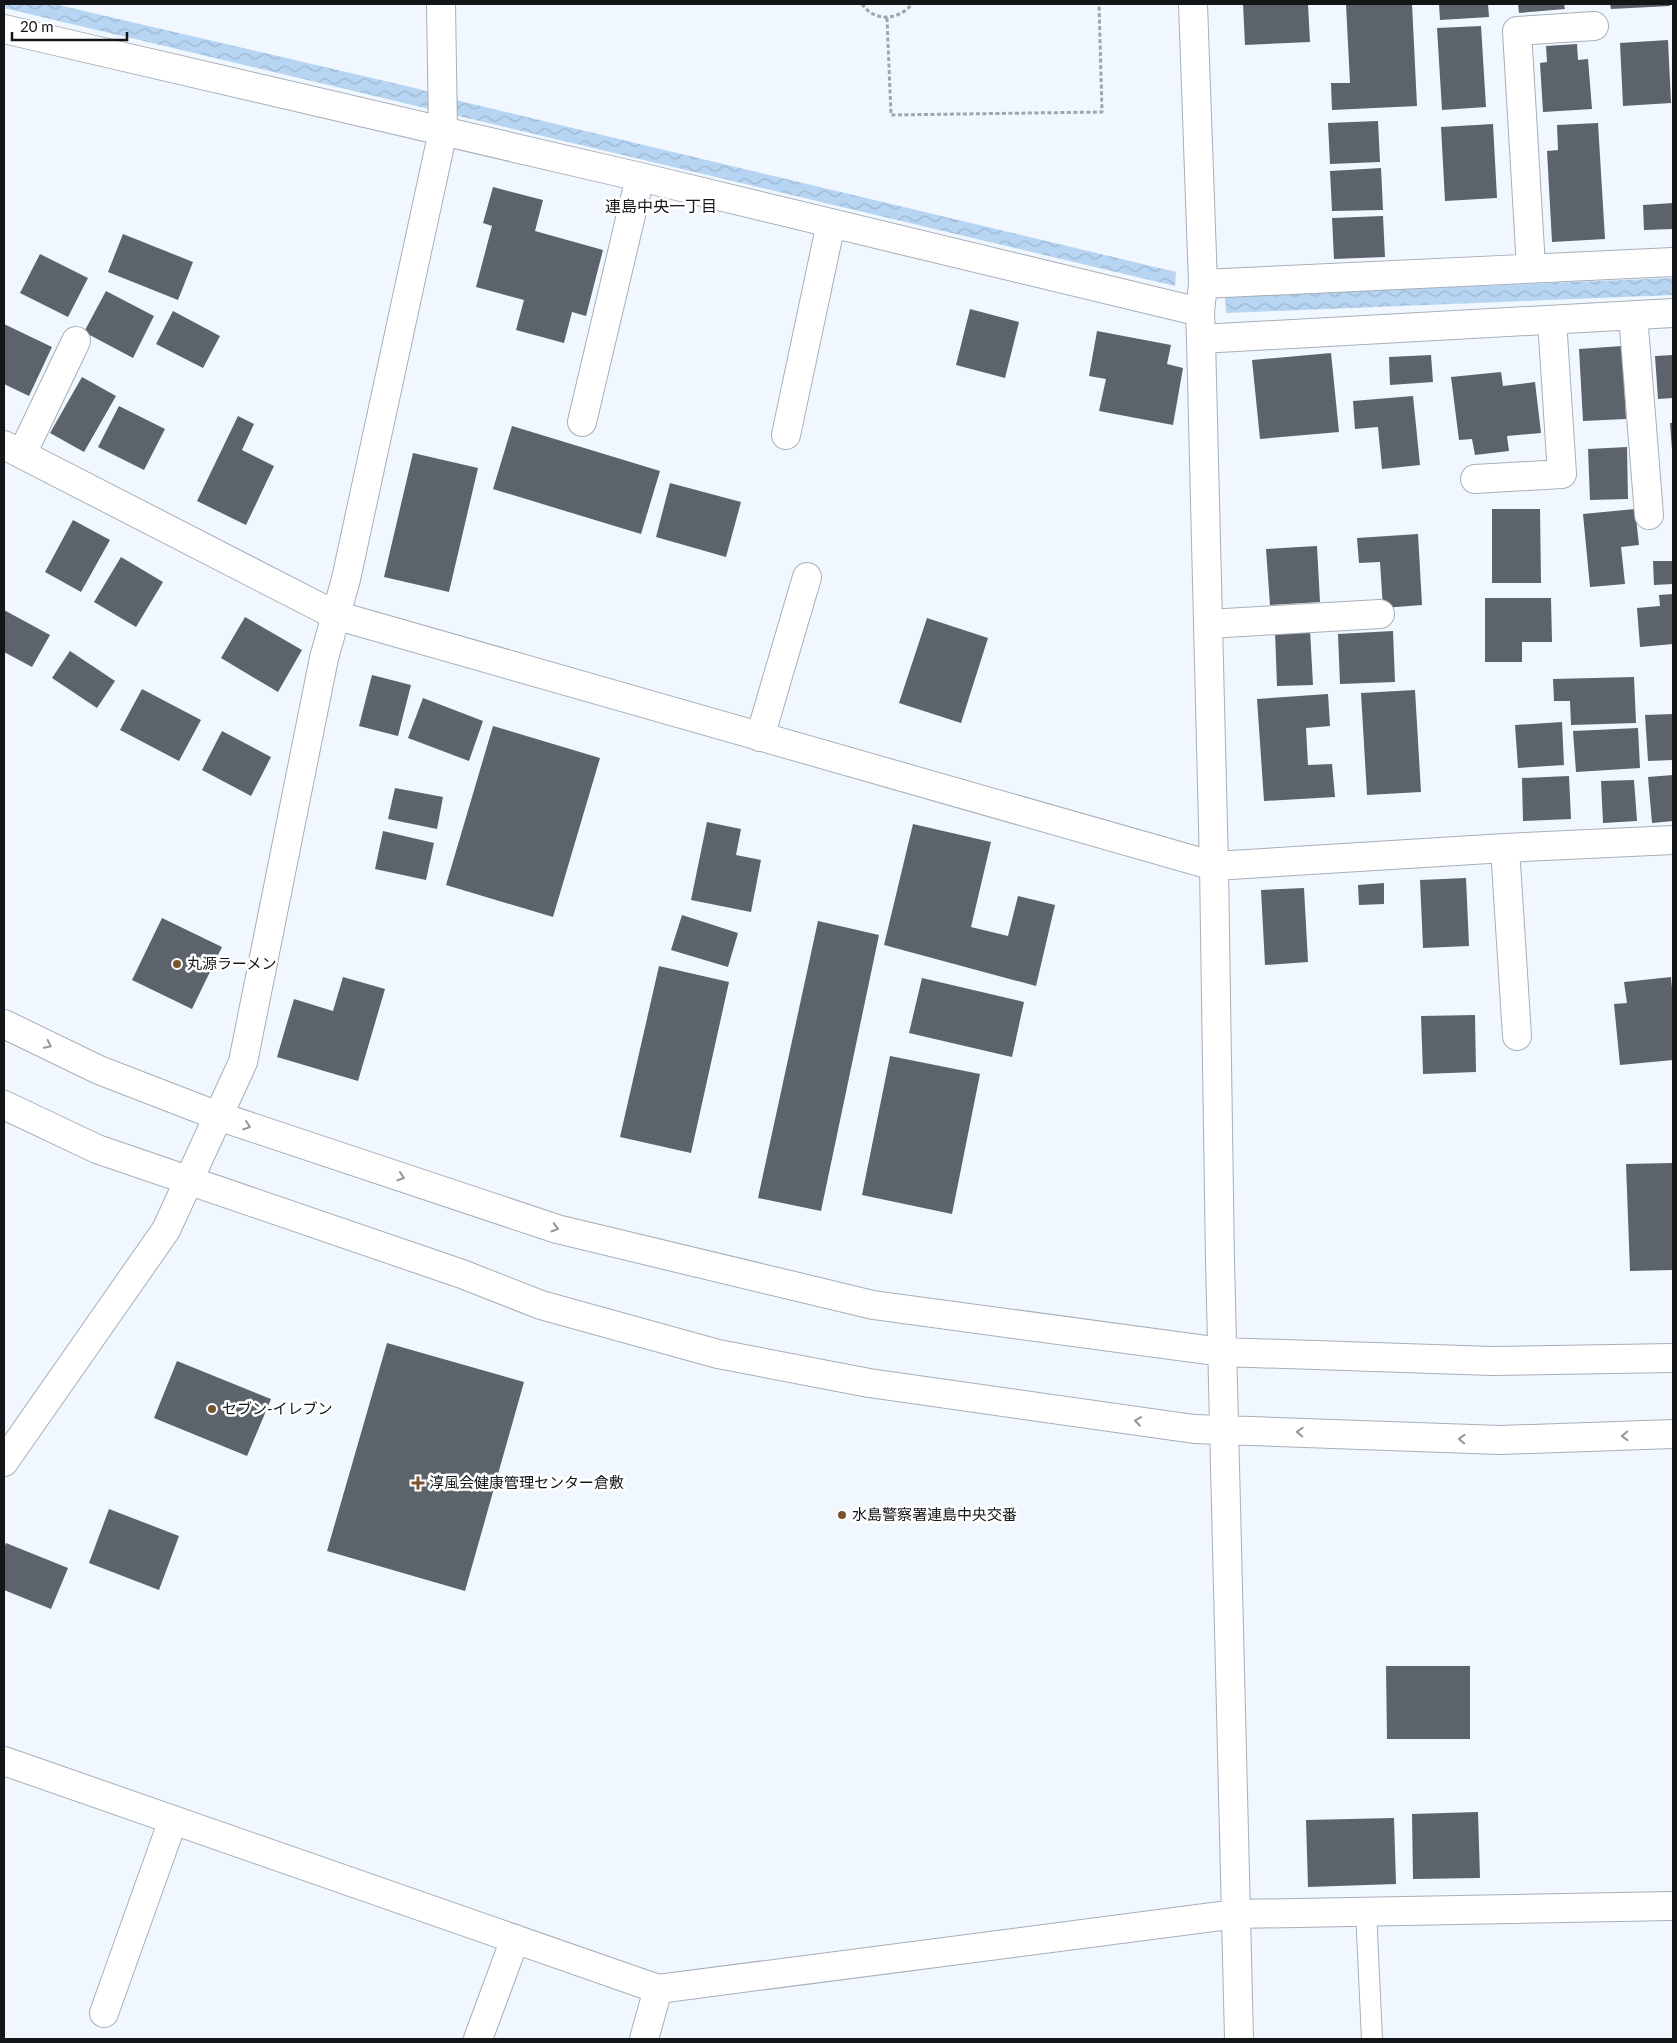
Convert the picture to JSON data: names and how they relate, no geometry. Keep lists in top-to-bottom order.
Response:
{
  "districts": ["連島中央一丁目"],
  "places": {
    "other": ["丸源ラーメン", "セブン-イレブン", "水島警察署連島中央交番"],
    "health": ["淳風会健康管理センター倉敷"]
  },
  "scale_bar": "20 m"
}
